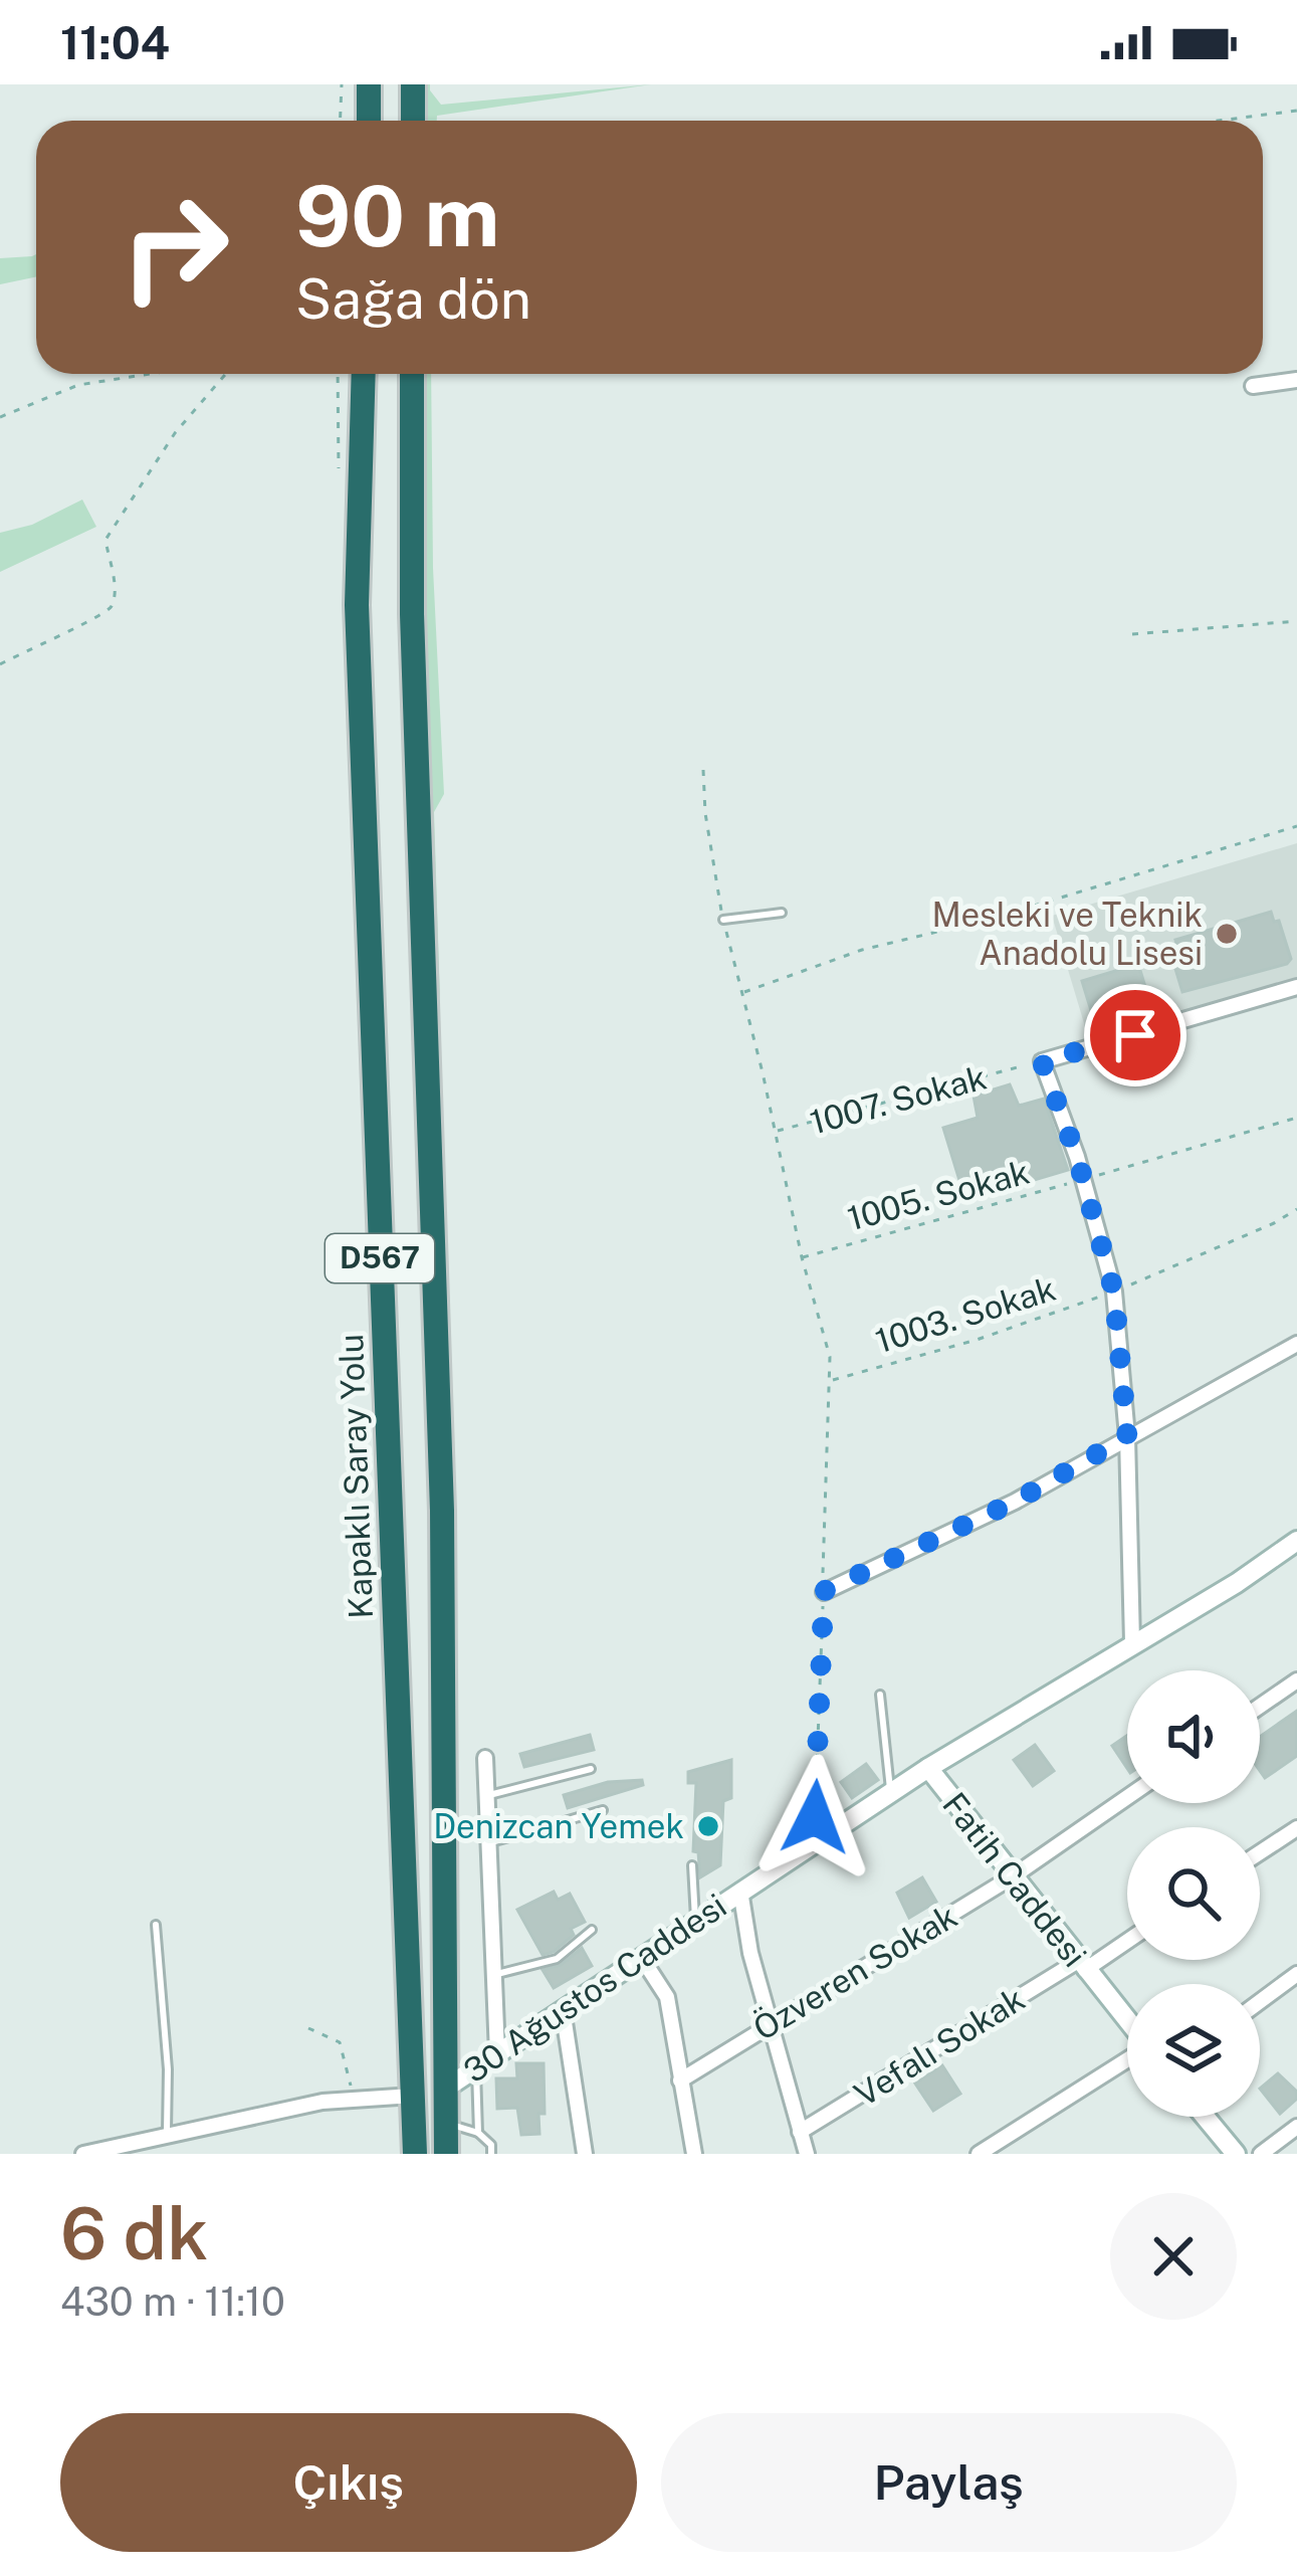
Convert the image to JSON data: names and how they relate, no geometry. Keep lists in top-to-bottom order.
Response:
{
  "streets": {
    "highway": ["D567", "Kapaklı Saray Yolu"],
    "street": [
      "Fatih Caddesi",
      "Özveren Sokak",
      "30 Ağustos Caddesi",
      "Vefalı Sokak"
    ],
    "path": ["1007. Sokak", "1005. Sokak", "1003. Sokak"]
  },
  "crossings": [
    ["D567", "30 Ağustos Caddesi"],
    ["Fatih Caddesi", "Özveren Sokak"],
    ["Fatih Caddesi", "30 Ağustos Caddesi"],
    ["Fatih Caddesi", "Vefalı Sokak"]
  ],
  "places": ["Mesleki ve Teknik Anadolu Lisesi", "Denizcan Yemek"],
  "page": {
    "status": "11:04",
    "turn": ["90 m", "Sağa dön"],
    "heading": ["6 dk", "430 m · 11:10"],
    "buttons": ["Çıkış", "Paylaş"]
  }
}
